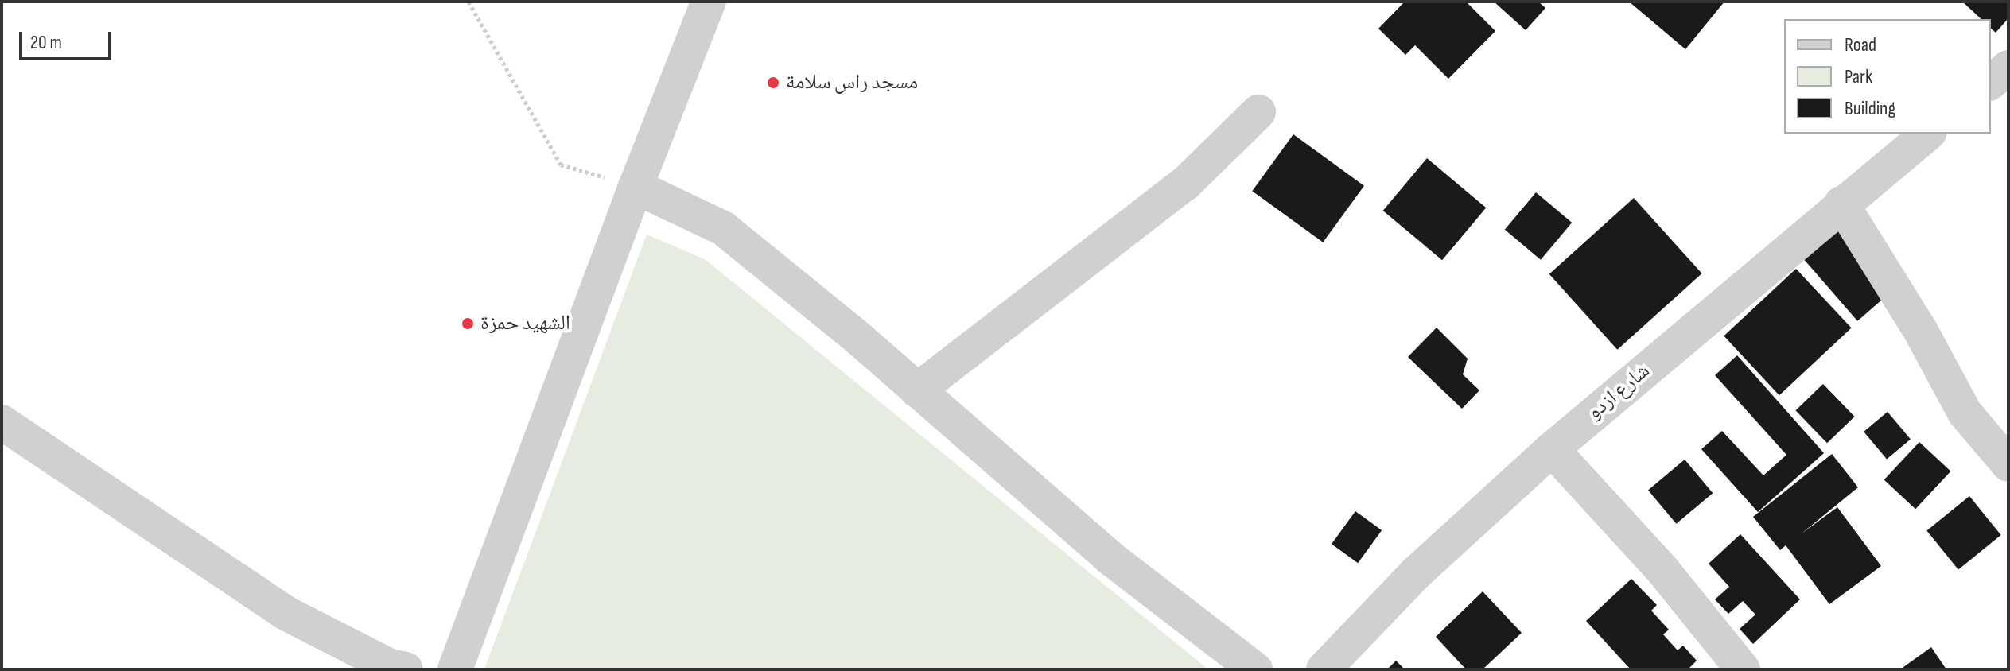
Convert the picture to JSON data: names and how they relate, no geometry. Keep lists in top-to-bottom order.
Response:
{
  "streets": {
    "street": ["شارع ازدو"]
  },
  "places": ["مسجد راس سلامة", "الشهيد حمزة"],
  "legend": ["Road", "Park", "Building"],
  "scale_bar": "20 m"
}
